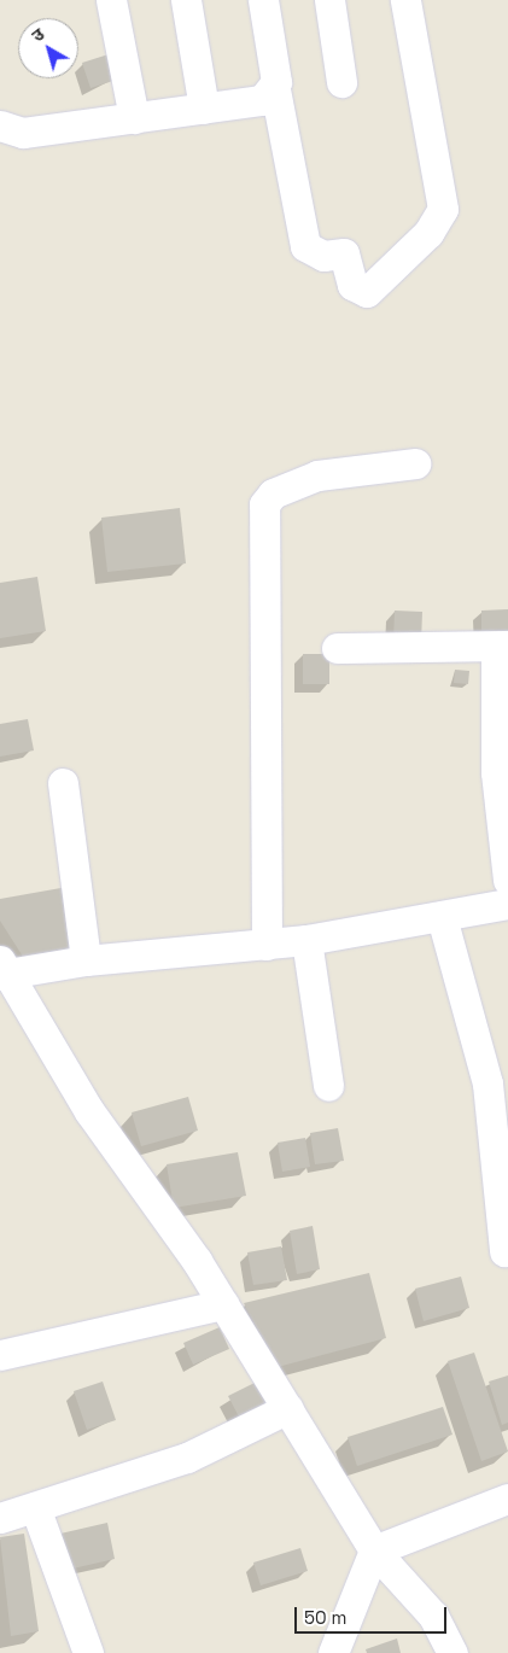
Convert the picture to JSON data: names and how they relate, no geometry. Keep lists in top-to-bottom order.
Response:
{
  "scale_bar": "50 m",
  "north": "top left"
}
